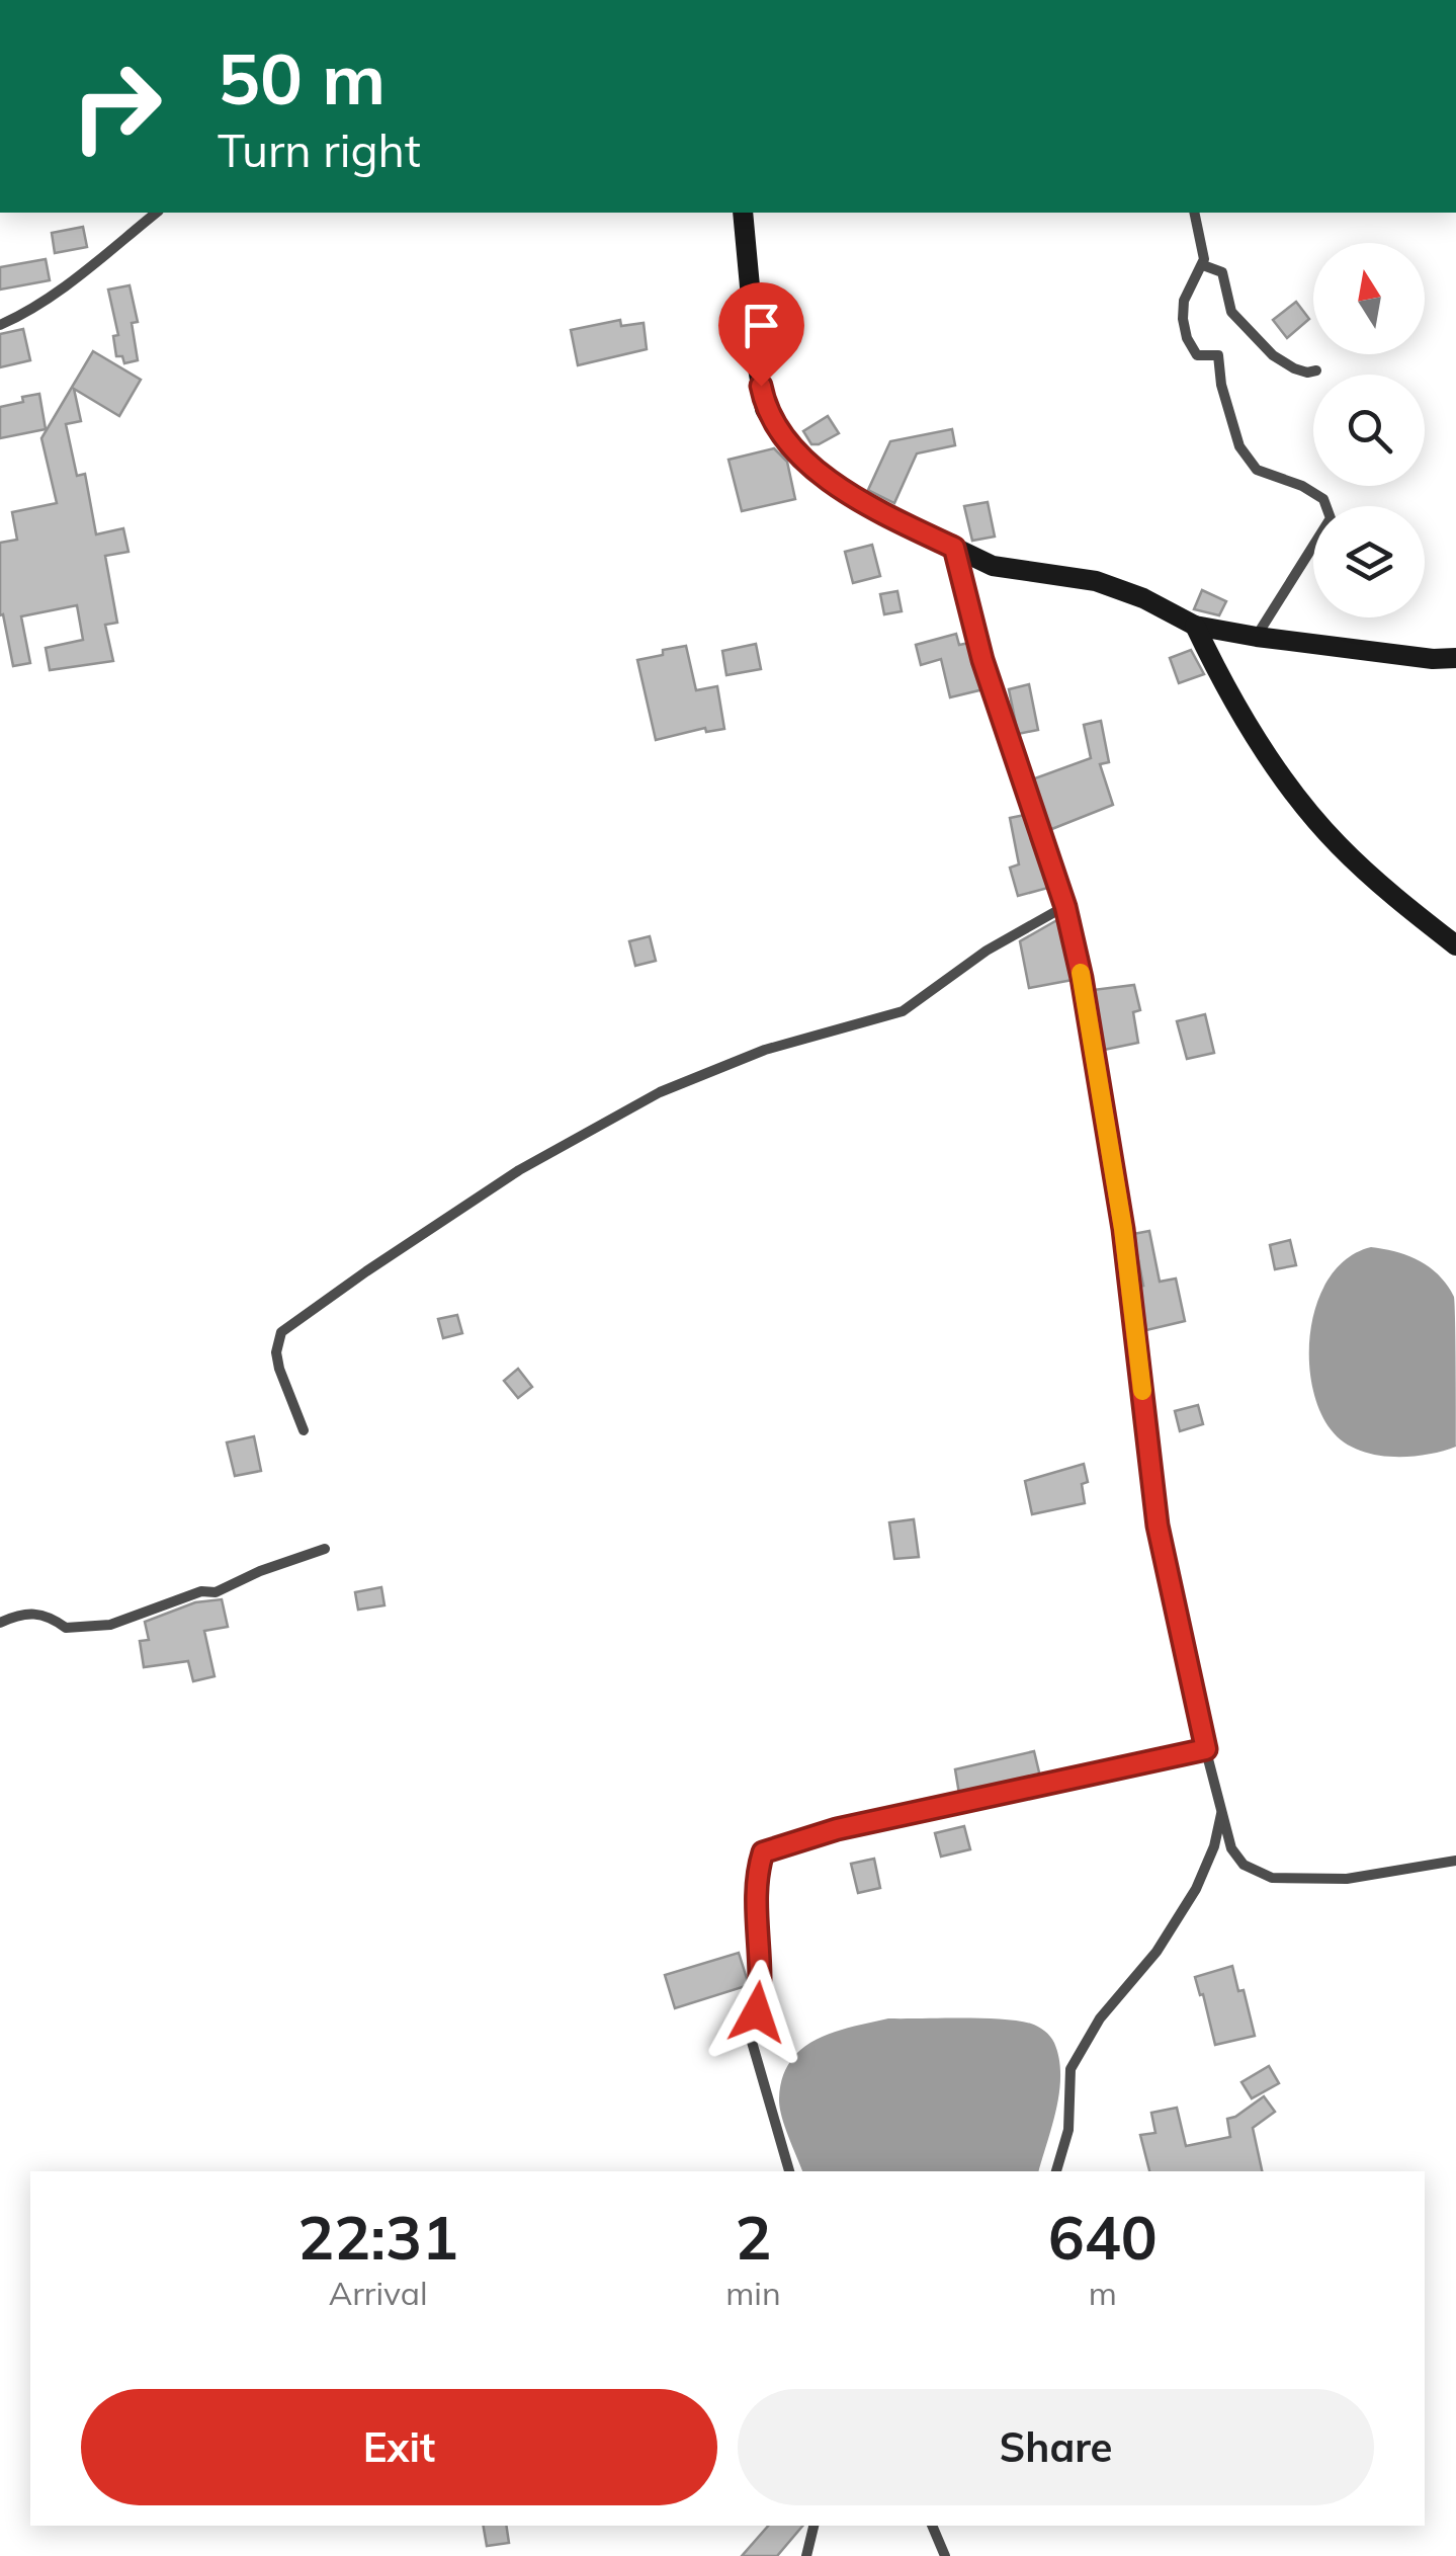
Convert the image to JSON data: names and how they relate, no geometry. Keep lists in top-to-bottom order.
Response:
{
  "north": "top",
  "page": {
    "turn": ["50 m", "Turn right"],
    "eta": [
      "22:31",
      "Arrival",
      "2",
      "min",
      "640",
      "m"
    ],
    "buttons": ["Exit", "Share"]
  }
}
